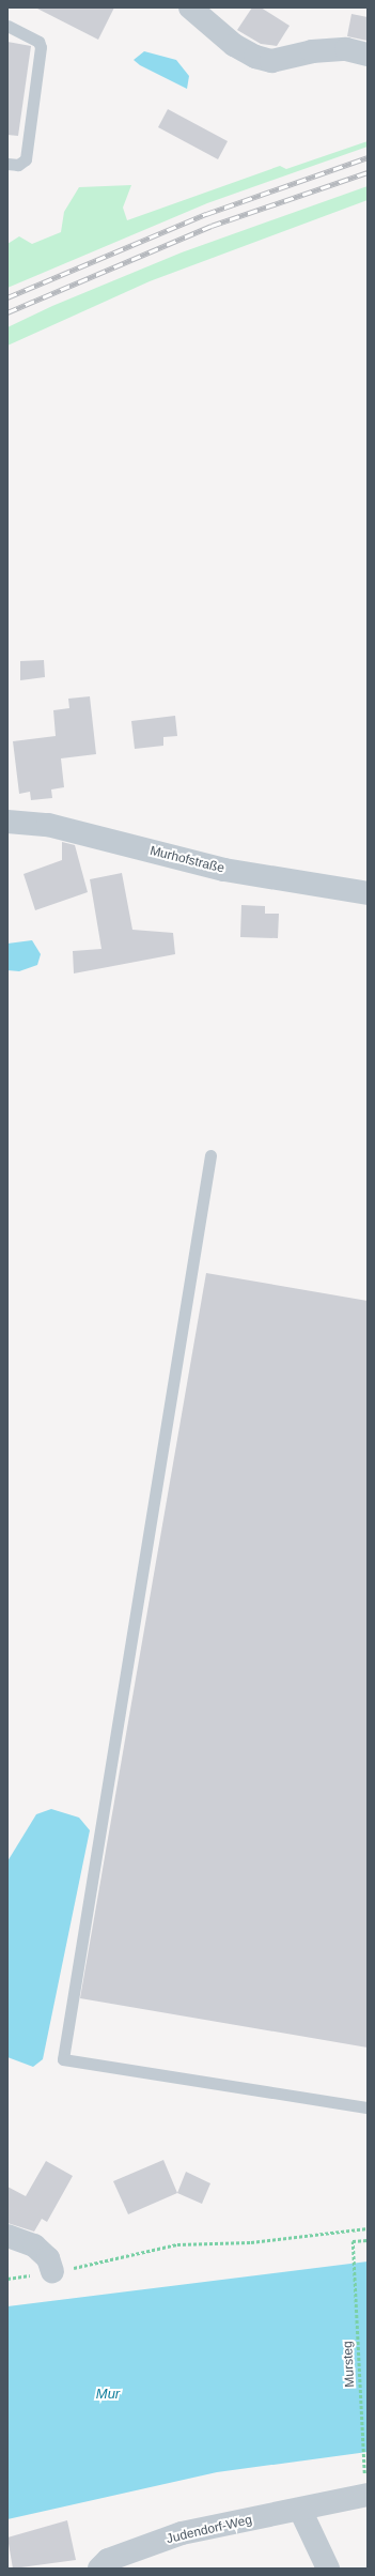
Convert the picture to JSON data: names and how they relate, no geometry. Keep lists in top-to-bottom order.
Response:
{
  "streets": {
    "street": ["Murhofstraße", "Judendorf-Weg"],
    "path": ["Mursteg"]
  },
  "crossings": [
    ["Mursteg", "Judendorf-Weg"]
  ],
  "water": ["Mur"]
}
